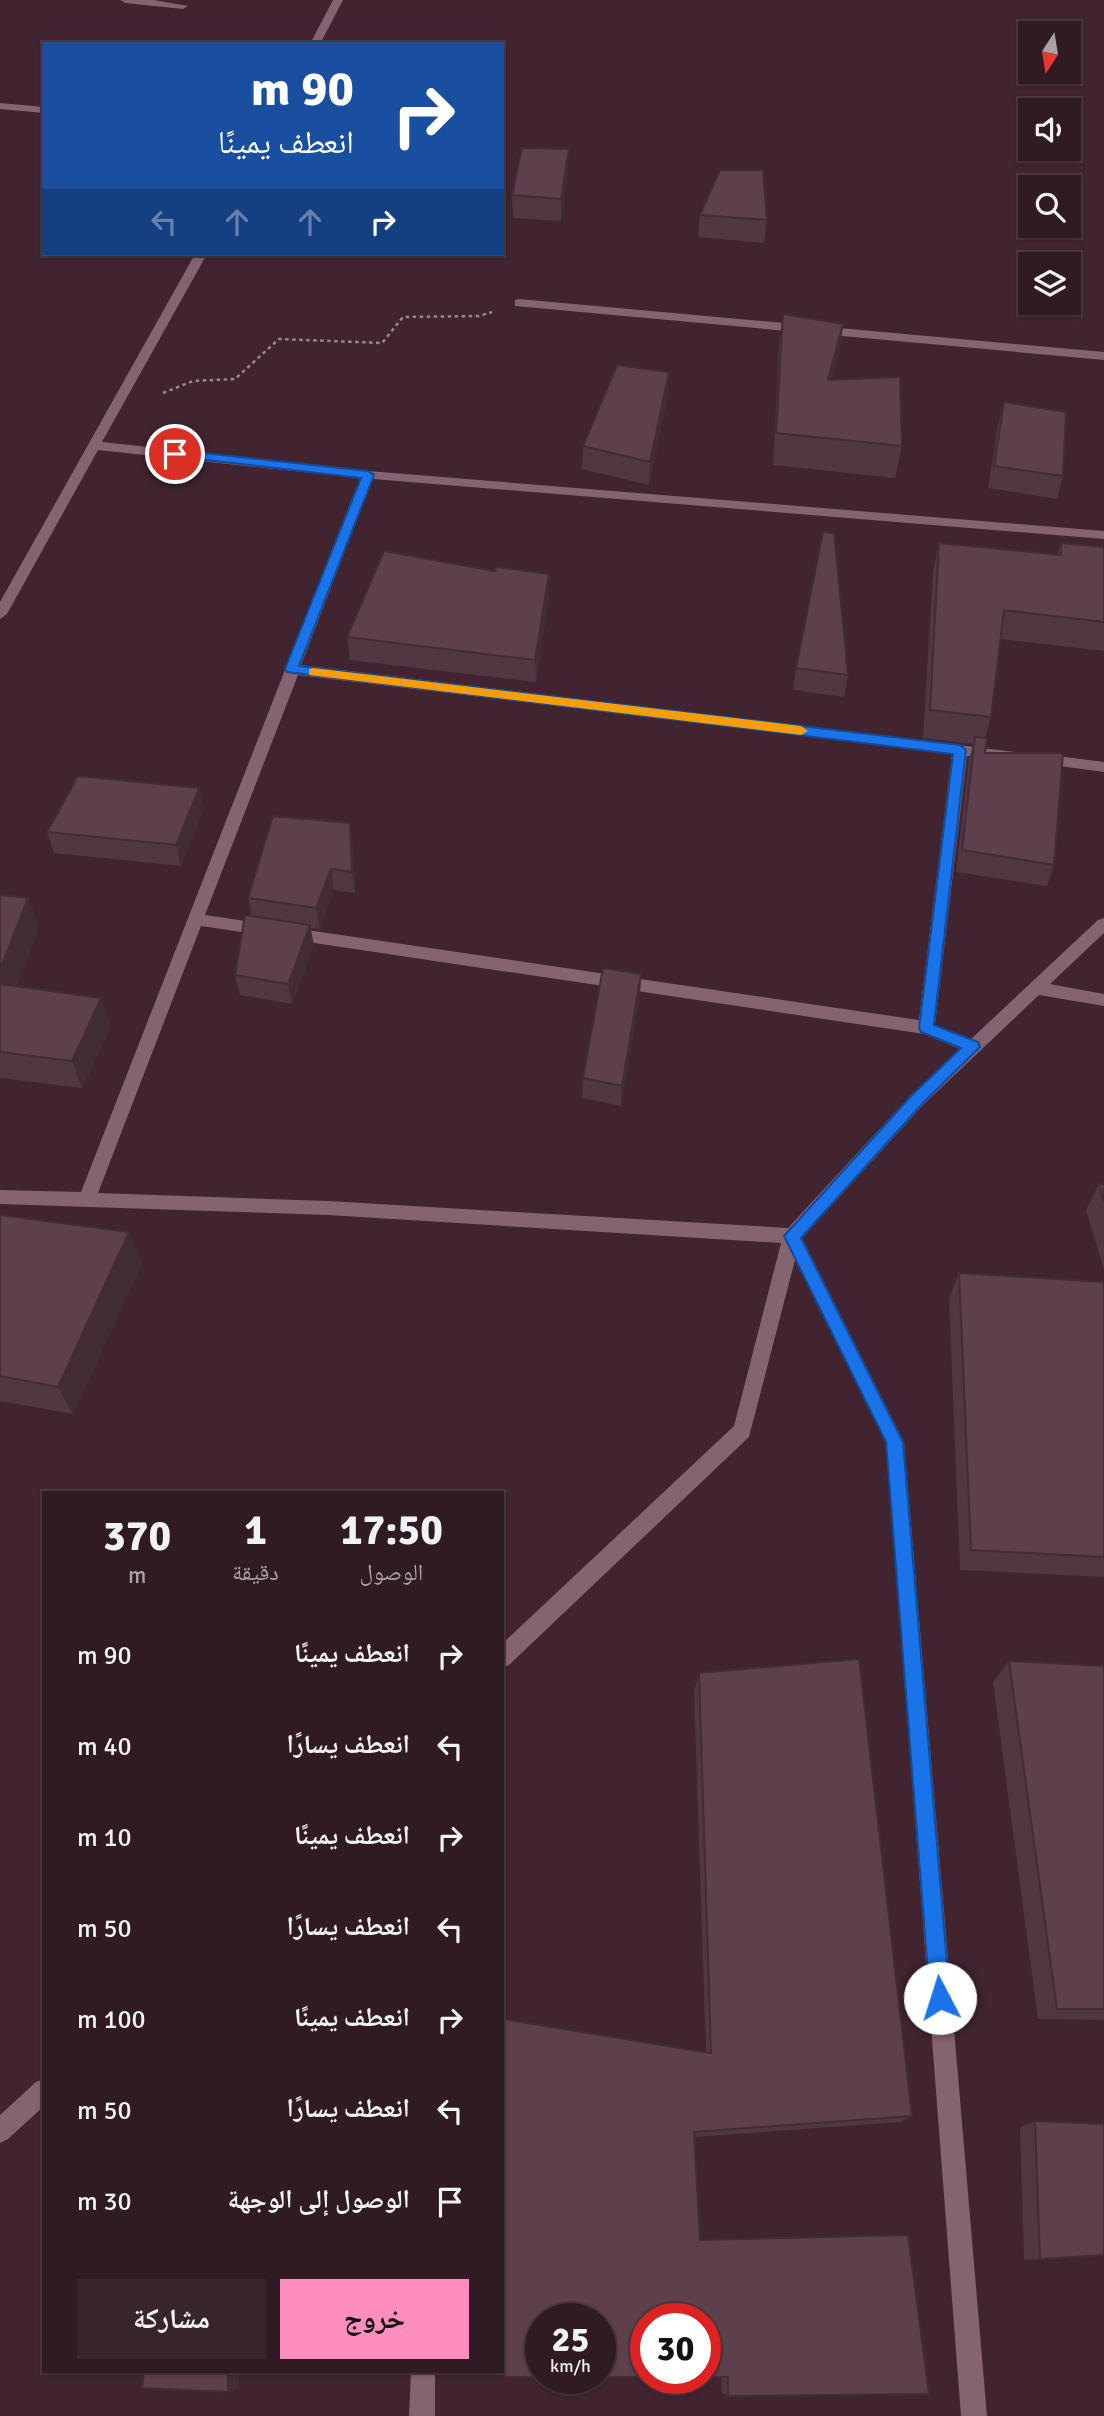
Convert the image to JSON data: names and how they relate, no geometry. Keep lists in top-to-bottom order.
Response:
{
  "north": "bottom",
  "page": {
    "turn": ["90 m", "انعطف يمينًا"],
    "eta": [
      "17:50",
      "الوصول",
      "1",
      "دقيقة",
      "370",
      "m"
    ],
    "list": [
      {
        "name": "انعطف يمينًا",
        "value": "90 m"
      },
      {
        "name": "انعطف يسارًا",
        "value": "40 m"
      },
      {
        "name": "انعطف يمينًا",
        "value": "10 m"
      },
      {
        "name": "انعطف يسارًا",
        "value": "50 m"
      },
      {
        "name": "انعطف يمينًا",
        "value": "100 m"
      },
      {
        "name": "انعطف يسارًا",
        "value": "50 m"
      },
      {
        "name": "الوصول إلى الوجهة",
        "value": "30 m"
      }
    ],
    "buttons": ["خروج", "مشاركة"],
    "speed": "25 km/h",
    "limit": "30"
  }
}
